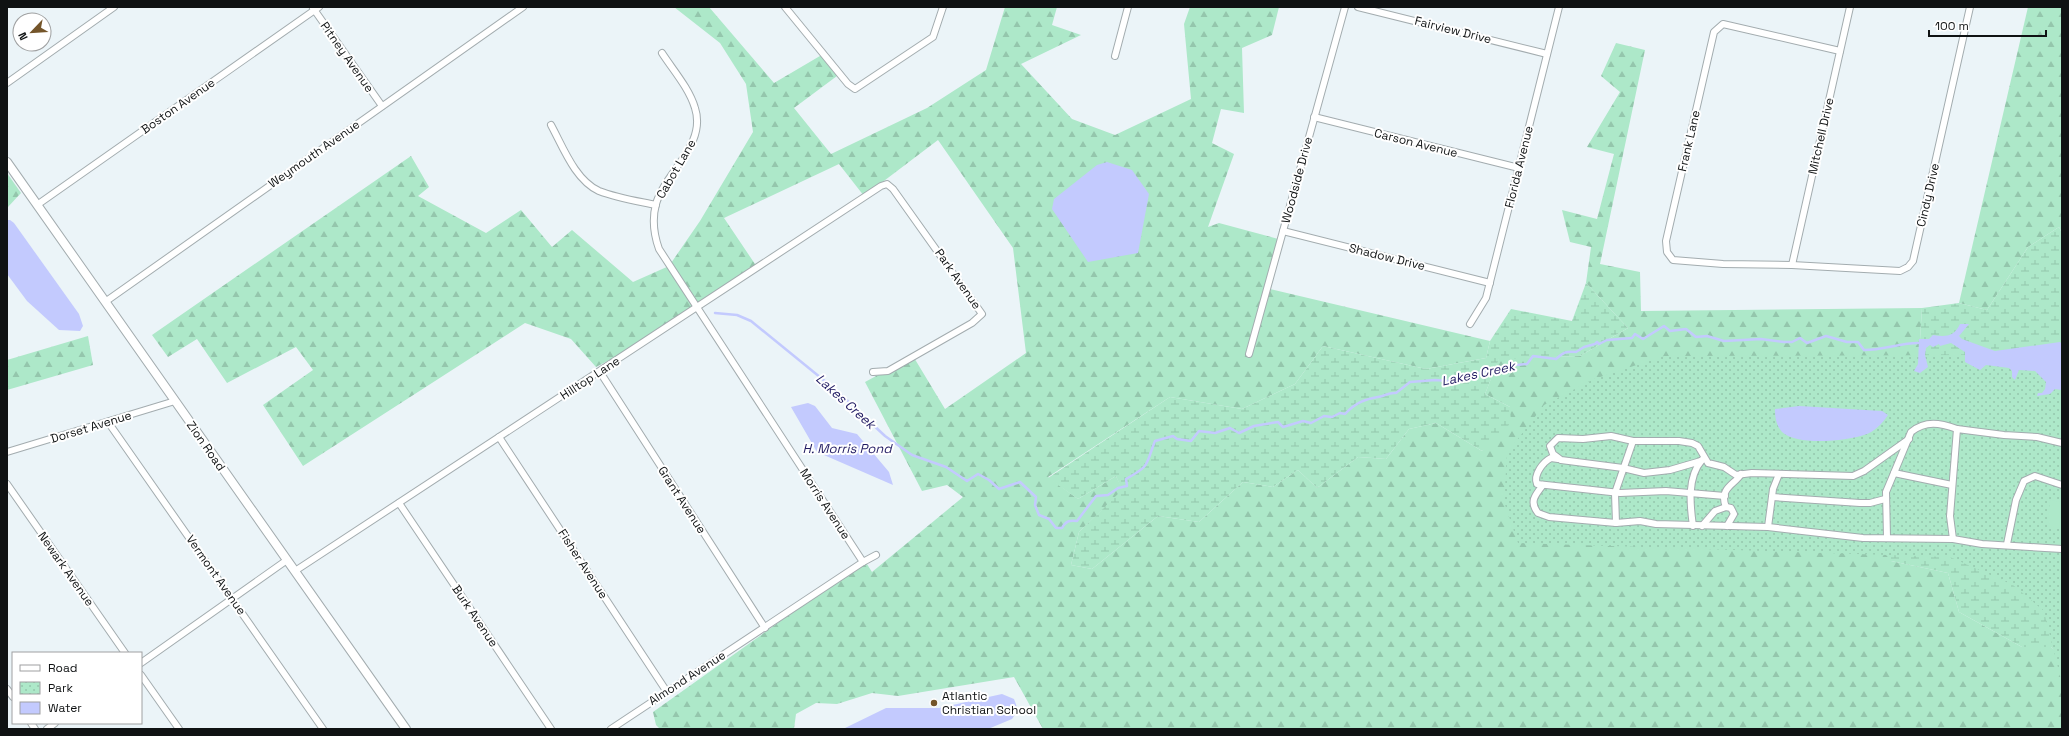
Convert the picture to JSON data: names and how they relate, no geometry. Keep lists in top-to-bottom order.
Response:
{
  "streets": {
    "street": [
      "Fairview Drive",
      "Pitney Avenue",
      "Boston Avenue",
      "Mitchell Drive",
      "Frank Lane",
      "Carson Avenue",
      "Weymouth Avenue",
      "Florida Avenue",
      "Cabot Lane",
      "Woodside Drive",
      "Cindy Drive",
      "Shadow Drive",
      "Park Avenue",
      "Hilltop Lane",
      "Dorset Avenue",
      "Zion Road",
      "Grant Avenue",
      "Morris Avenue",
      "Fisher Avenue",
      "Newark Avenue",
      "Vermont Avenue",
      "Burk Avenue",
      "Almond Avenue"
    ]
  },
  "crossings": [
    ["Fairview Drive", "Florida Avenue"],
    ["Pitney Avenue", "Boston Avenue"],
    ["Pitney Avenue", "Weymouth Avenue"],
    ["Boston Avenue", "Zion Road"],
    ["Mitchell Drive", "Frank Lane"],
    ["Mitchell Drive", "Cindy Drive"],
    ["Frank Lane", "Cindy Drive"],
    ["Carson Avenue", "Florida Avenue"],
    ["Carson Avenue", "Woodside Drive"],
    ["Weymouth Avenue", "Zion Road"],
    ["Florida Avenue", "Shadow Drive"],
    ["Cabot Lane", "Hilltop Lane"],
    ["Cabot Lane", "Morris Avenue"],
    ["Woodside Drive", "Shadow Drive"],
    ["Park Avenue", "Hilltop Lane"],
    ["Hilltop Lane", "Zion Road"],
    ["Hilltop Lane", "Grant Avenue"],
    ["Hilltop Lane", "Morris Avenue"],
    ["Hilltop Lane", "Fisher Avenue"],
    ["Hilltop Lane", "Burk Avenue"],
    ["Dorset Avenue", "Zion Road"],
    ["Dorset Avenue", "Vermont Avenue"],
    ["Grant Avenue", "Almond Avenue"],
    ["Fisher Avenue", "Almond Avenue"]
  ],
  "water": ["Lakes Creek", "H. Morris Pond"],
  "places": ["Atlantic Christian School"],
  "legend": ["Road", "Park", "Water"],
  "scale_bar": "100 m",
  "north": "bottom left"
}
